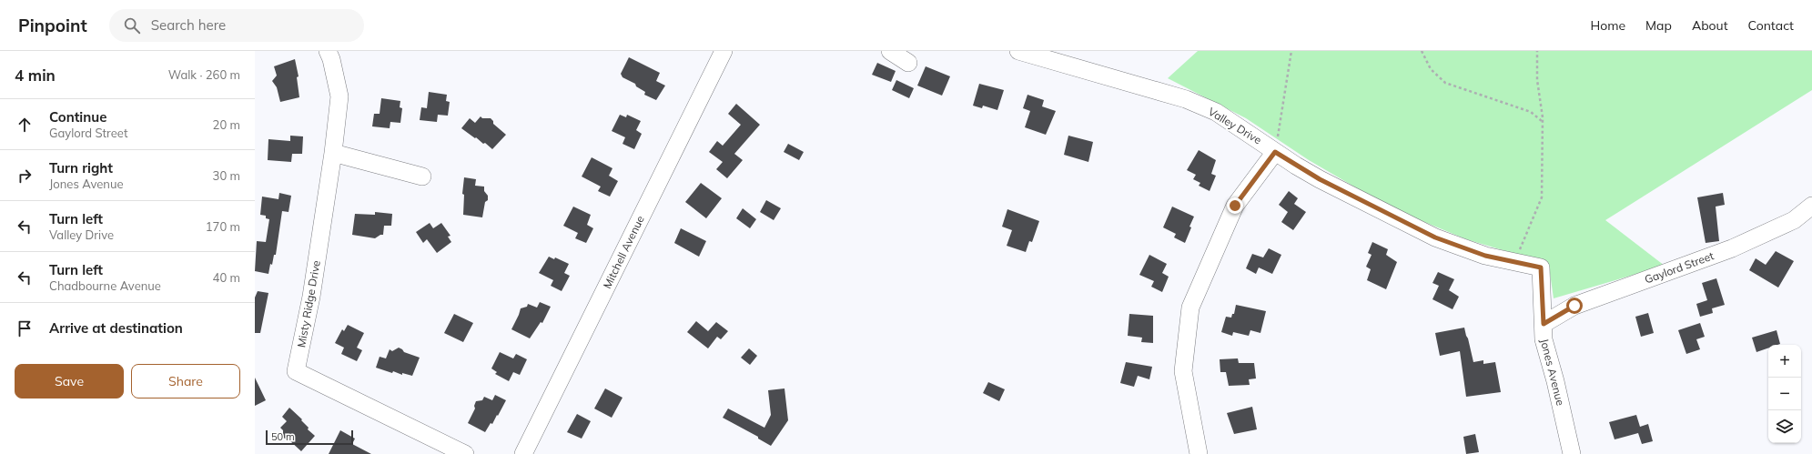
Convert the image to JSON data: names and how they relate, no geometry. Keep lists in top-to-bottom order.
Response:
{
  "streets": {
    "street": [
      "Valley Drive",
      "Mitchell Avenue",
      "Gaylord Street",
      "Misty Ridge Drive",
      "Jones Avenue"
    ]
  },
  "crossings": [
    ["Valley Drive", "Jones Avenue"],
    ["Gaylord Street", "Jones Avenue"]
  ],
  "scale_bar": "50 m",
  "page": {
    "header": "Pinpoint",
    "search": "Search here",
    "nav": [
      "Home",
      "Map",
      "About",
      "Contact"
    ],
    "heading": ["4 min", "Walk · 260 m"],
    "list": [
      ["Continue", "Gaylord Street", "20 m"],
      ["Turn right", "Jones Avenue", "30 m"],
      ["Turn left", "Valley Drive", "170 m"],
      ["Turn left", "Chadbourne Avenue", "40 m"],
      "Arrive at destination"
    ],
    "map_buttons": ["+", "−"],
    "buttons": ["Save", "Share"],
    "scale": "50 m"
  }
}
